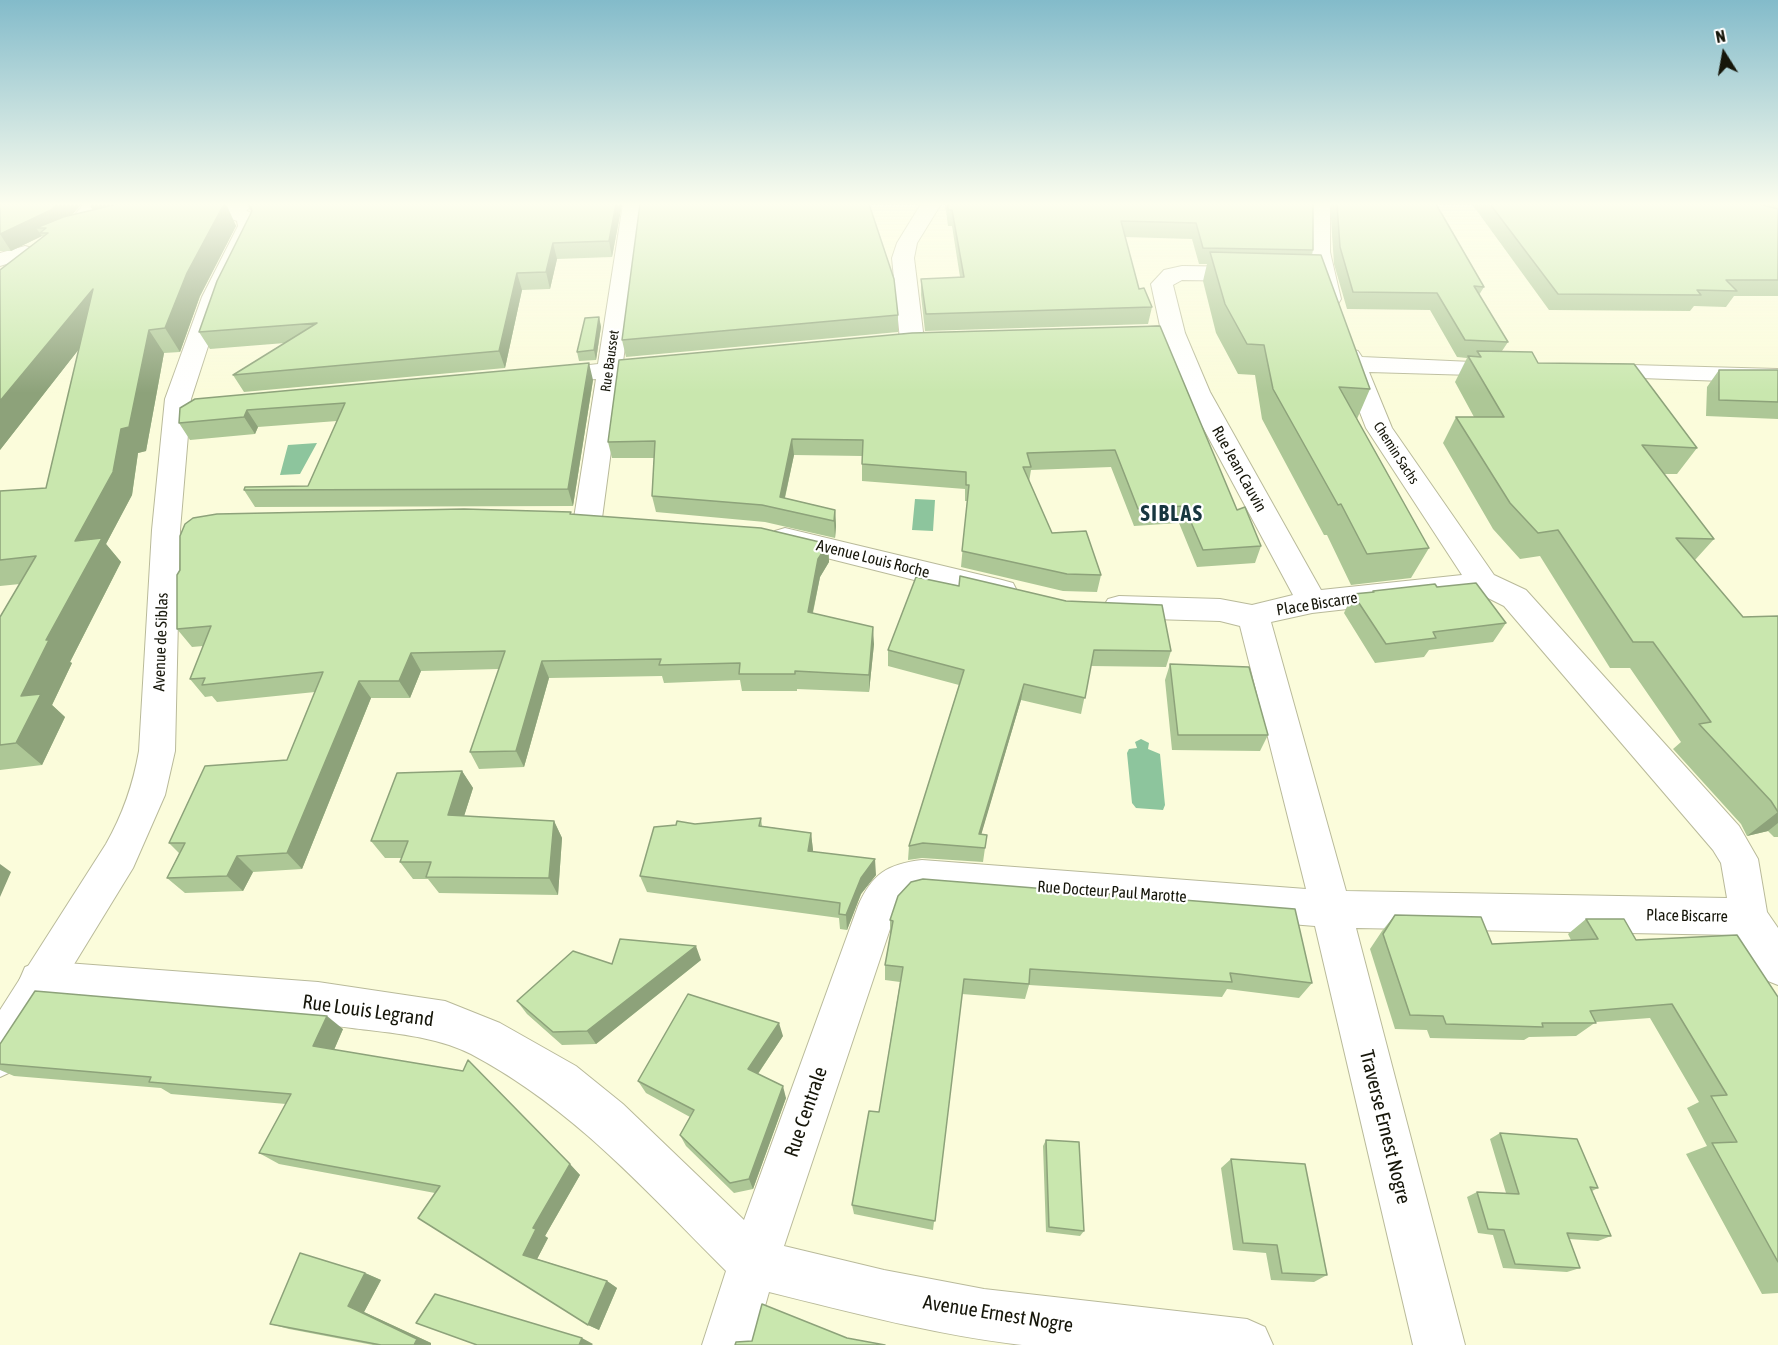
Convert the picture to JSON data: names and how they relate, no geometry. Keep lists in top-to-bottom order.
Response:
{
  "streets": {
    "street": [
      "Rue Bausset",
      "Chemin Sachs",
      "Rue Jean Cauvin",
      "Avenue Louis Roche",
      "Place Biscarre",
      "Avenue de Siblas",
      "Rue Docteur Paul Marotte",
      "Rue Louis Legrand",
      "Rue Centrale",
      "Traverse Ernest Nogre",
      "Avenue Ernest Nogre"
    ]
  },
  "crossings": [
    ["Chemin Sachs", "Place Biscarre"],
    ["Rue Jean Cauvin", "Place Biscarre"],
    ["Place Biscarre", "Rue Docteur Paul Marotte"],
    ["Place Biscarre", "Traverse Ernest Nogre"],
    ["Avenue de Siblas", "Rue Louis Legrand"],
    ["Rue Docteur Paul Marotte", "Rue Centrale"],
    ["Rue Docteur Paul Marotte", "Traverse Ernest Nogre"],
    ["Rue Louis Legrand", "Rue Centrale"],
    ["Rue Louis Legrand", "Avenue Ernest Nogre"],
    ["Rue Centrale", "Avenue Ernest Nogre"]
  ],
  "districts": ["SIBLAS"],
  "north": "top"
}
